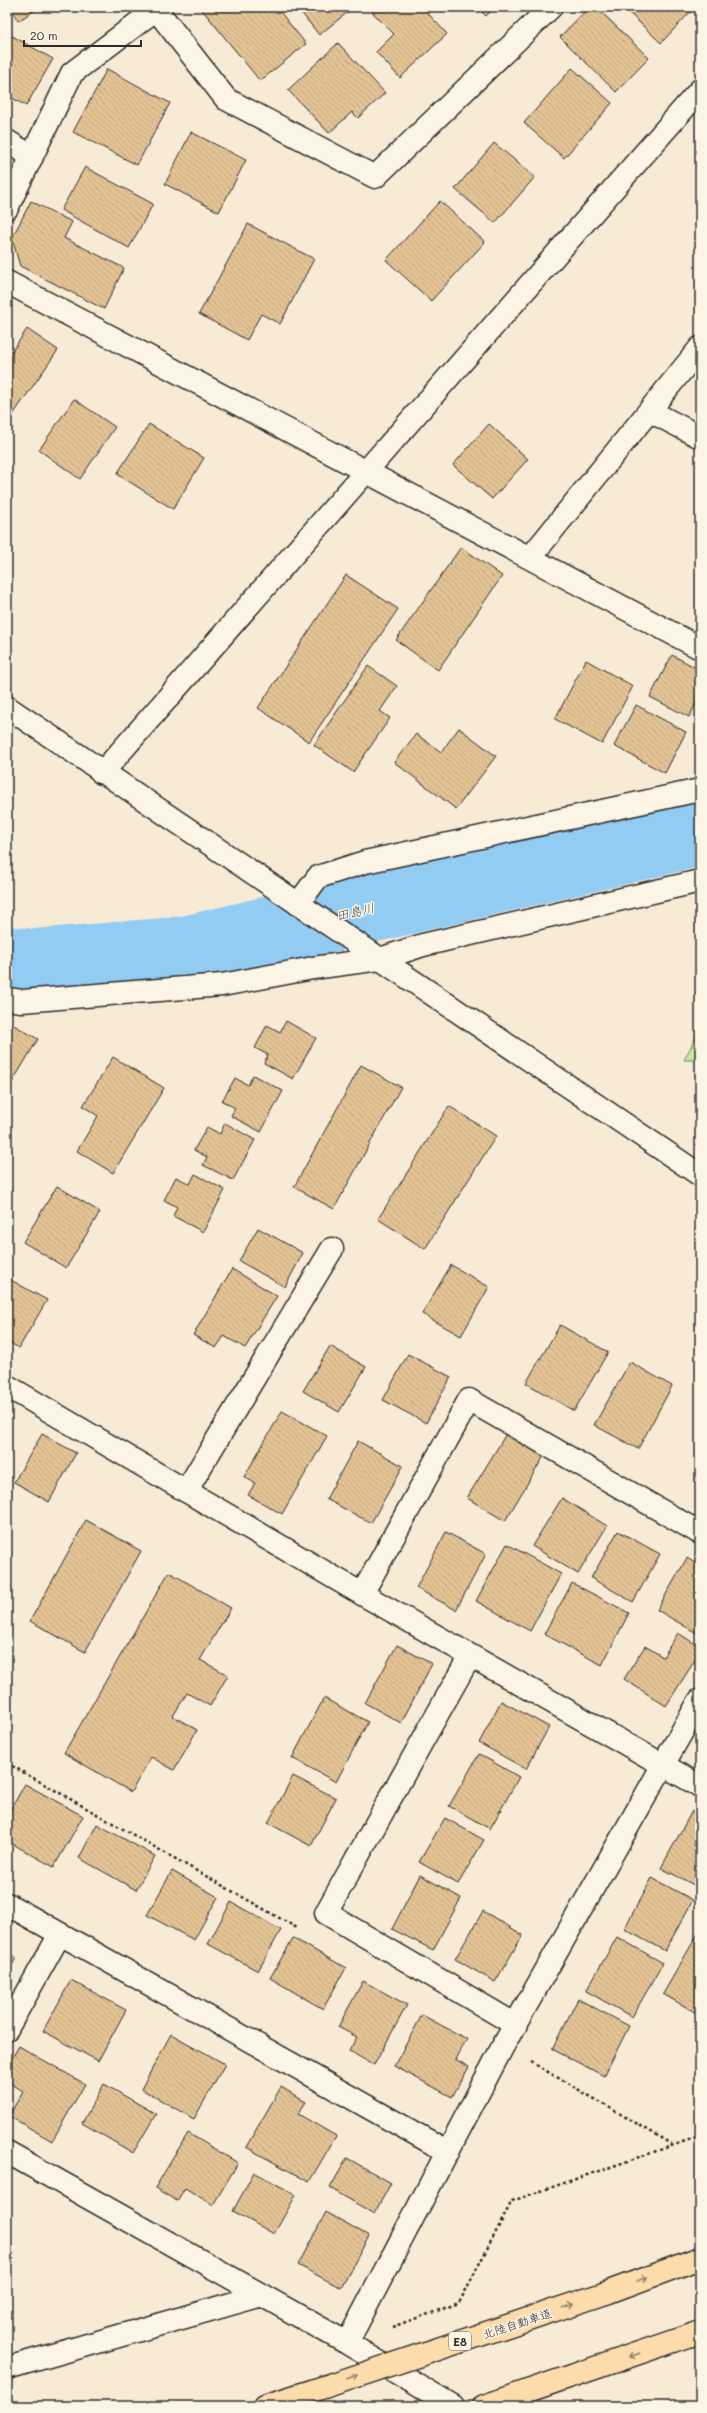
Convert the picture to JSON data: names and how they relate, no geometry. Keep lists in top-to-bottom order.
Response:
{
  "streets": {
    "highway": ["北陸自動車道", "E8"]
  },
  "water": ["田島川"],
  "scale_bar": "20 m"
}
